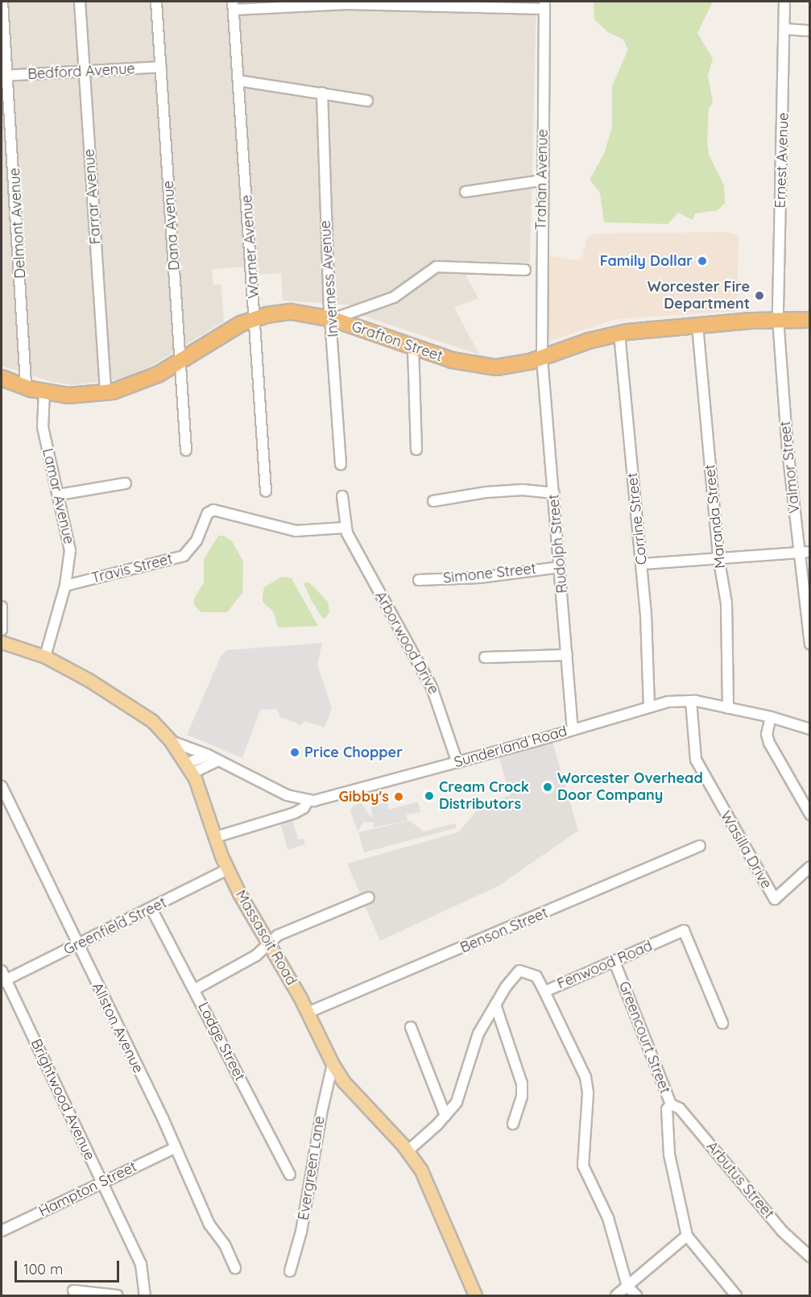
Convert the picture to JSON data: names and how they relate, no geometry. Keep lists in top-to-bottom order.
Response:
{
  "streets": {
    "highway": ["Grafton Street"],
    "main road": ["Massasoit Road"],
    "street": [
      "Bedford Avenue",
      "Ernest Avenue",
      "Trahan Avenue",
      "Farrar Avenue",
      "Delmont Avenue",
      "Dana Avenue",
      "Warner Avenue",
      "Inverness Avenue",
      "Valmor Street",
      "Lamar Avenue",
      "Maranda Street",
      "Corrine Street",
      "Rudolph Street",
      "Travis Street",
      "Simone Street",
      "Arborwood Drive",
      "Sunderland Road",
      "Wasilla Drive",
      "Greenfield Street",
      "Benson Street",
      "Fenwood Road",
      "Allston Avenue",
      "Greencourt Street",
      "Lodge Street",
      "Brightwood Avenue",
      "Evergreen Lane",
      "Arbutus Street",
      "Hampton Street"
    ]
  },
  "crossings": [
    ["Bedford Avenue", "Farrar Avenue"],
    ["Bedford Avenue", "Delmont Avenue"],
    ["Bedford Avenue", "Dana Avenue"],
    ["Ernest Avenue", "Grafton Street"],
    ["Ernest Avenue", "Valmor Street"],
    ["Trahan Avenue", "Grafton Street"],
    ["Trahan Avenue", "Rudolph Street"],
    ["Farrar Avenue", "Grafton Street"],
    ["Delmont Avenue", "Grafton Street"],
    ["Dana Avenue", "Grafton Street"],
    ["Warner Avenue", "Grafton Street"],
    ["Inverness Avenue", "Grafton Street"],
    ["Grafton Street", "Valmor Street"],
    ["Grafton Street", "Lamar Avenue"],
    ["Grafton Street", "Maranda Street"],
    ["Grafton Street", "Corrine Street"],
    ["Grafton Street", "Rudolph Street"],
    ["Lamar Avenue", "Travis Street"],
    ["Lamar Avenue", "Massasoit Road"],
    ["Maranda Street", "Sunderland Road"],
    ["Corrine Street", "Sunderland Road"],
    ["Rudolph Street", "Simone Street"],
    ["Rudolph Street", "Sunderland Road"],
    ["Travis Street", "Arborwood Drive"],
    ["Arborwood Drive", "Sunderland Road"],
    ["Sunderland Road", "Wasilla Drive"],
    ["Sunderland Road", "Massasoit Road"],
    ["Greenfield Street", "Massasoit Road"],
    ["Greenfield Street", "Allston Avenue"],
    ["Greenfield Street", "Lodge Street"],
    ["Greenfield Street", "Brightwood Avenue"],
    ["Benson Street", "Massasoit Road"],
    ["Massasoit Road", "Fenwood Road"],
    ["Massasoit Road", "Evergreen Lane"],
    ["Fenwood Road", "Greencourt Street"],
    ["Allston Avenue", "Hampton Street"],
    ["Greencourt Street", "Arbutus Street"],
    ["Brightwood Avenue", "Hampton Street"]
  ],
  "places": [
    "Family Dollar",
    "Worcester Fire Department",
    "Price Chopper",
    "Worcester Overhead Door Company",
    "Cream Crock Distributors",
    "Gibby's"
  ],
  "scale_bar": "100 m"
}
